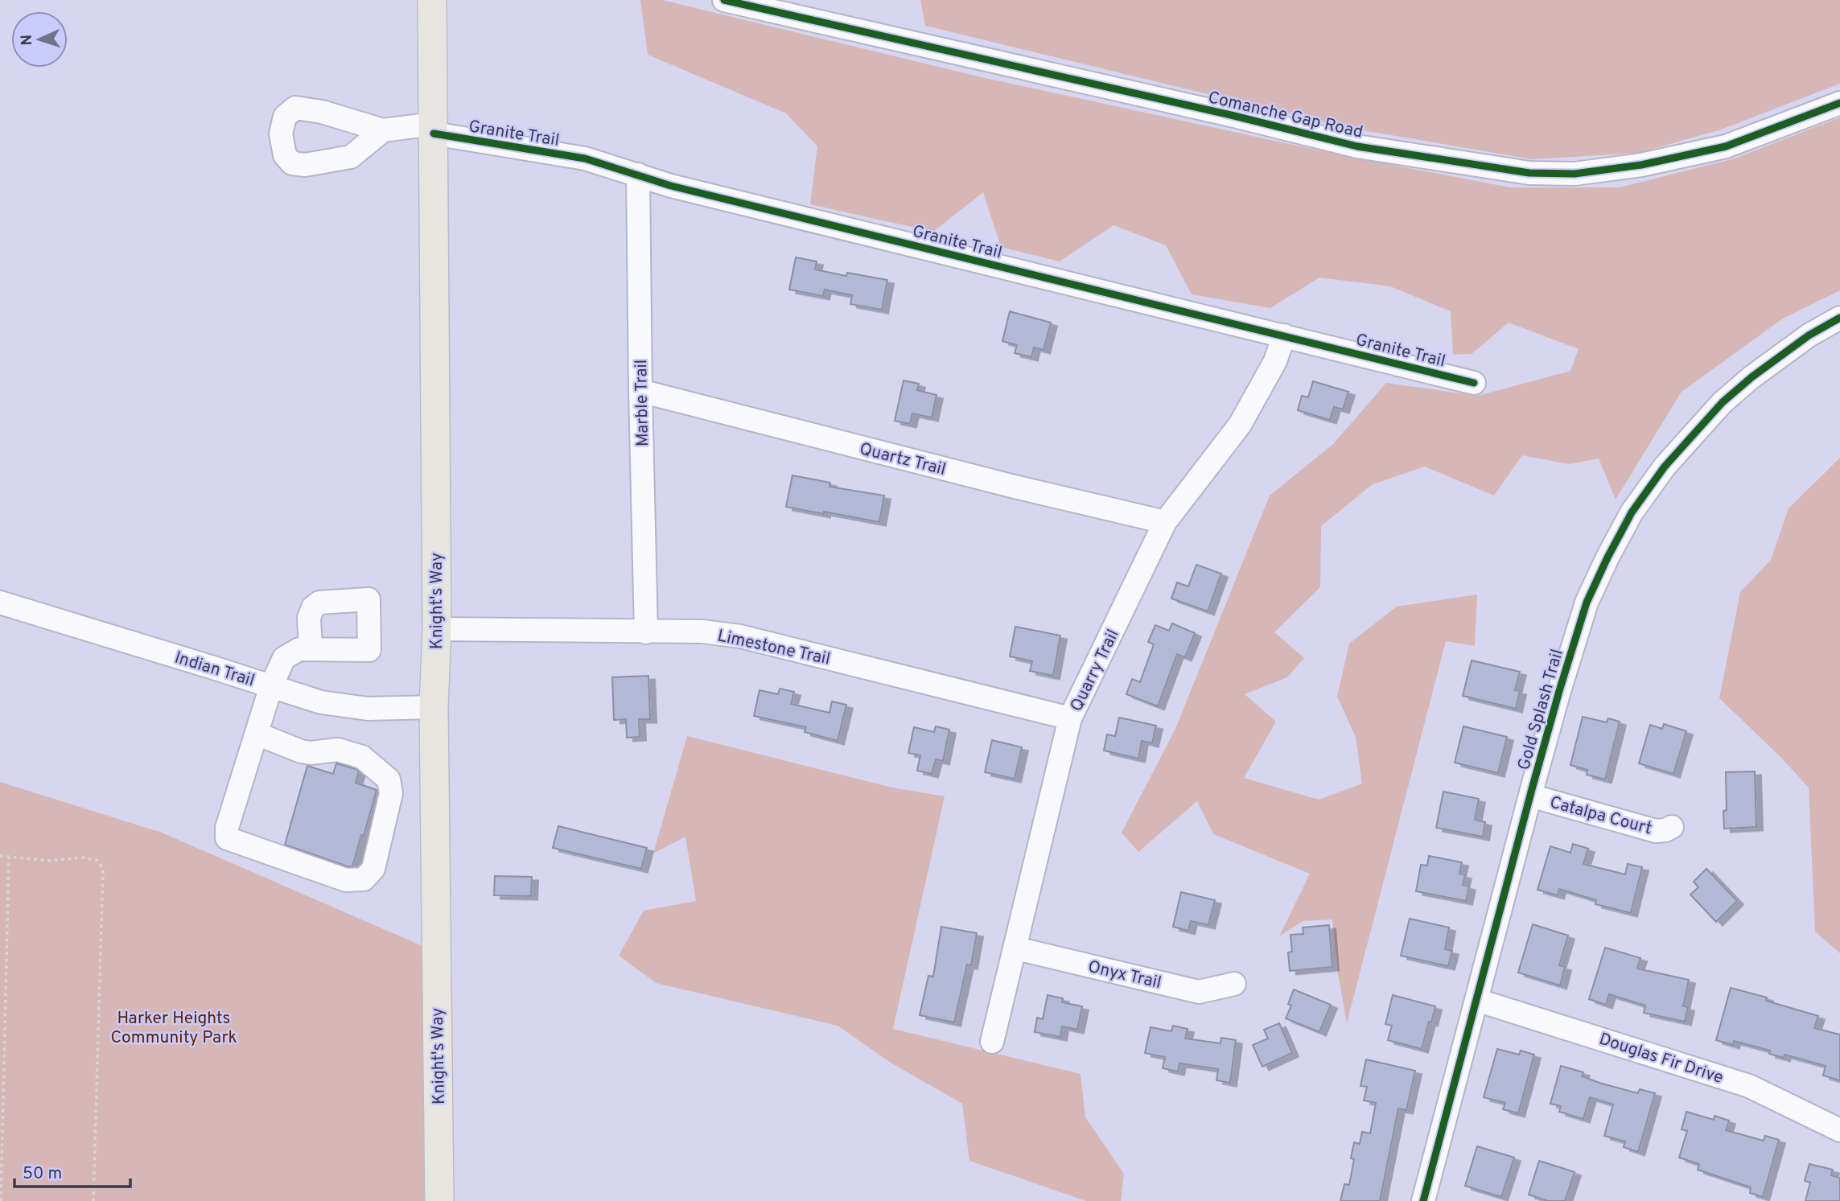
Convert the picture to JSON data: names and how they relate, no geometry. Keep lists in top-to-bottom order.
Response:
{
  "streets": {
    "main road": ["Knight's Way"],
    "street": [
      "Comanche Gap Road",
      "Granite Trail",
      "Marble Trail",
      "Quartz Trail",
      "Limestone Trail",
      "Indian Trail",
      "Quarry Trail",
      "Gold Splash Trail",
      "Catalpa Court",
      "Onyx Trail",
      "Douglas Fir Drive"
    ]
  },
  "crossings": [
    ["Granite Trail", "Marble Trail"],
    ["Granite Trail", "Knight's Way"],
    ["Granite Trail", "Quarry Trail"],
    ["Marble Trail", "Quartz Trail"],
    ["Marble Trail", "Limestone Trail"],
    ["Quartz Trail", "Quarry Trail"],
    ["Knight's Way", "Limestone Trail"],
    ["Knight's Way", "Indian Trail"],
    ["Limestone Trail", "Quarry Trail"],
    ["Quarry Trail", "Onyx Trail"],
    ["Gold Splash Trail", "Catalpa Court"],
    ["Gold Splash Trail", "Douglas Fir Drive"]
  ],
  "parks": ["Harker Heights Community Park"],
  "scale_bar": "50 m",
  "north": "left"
}
